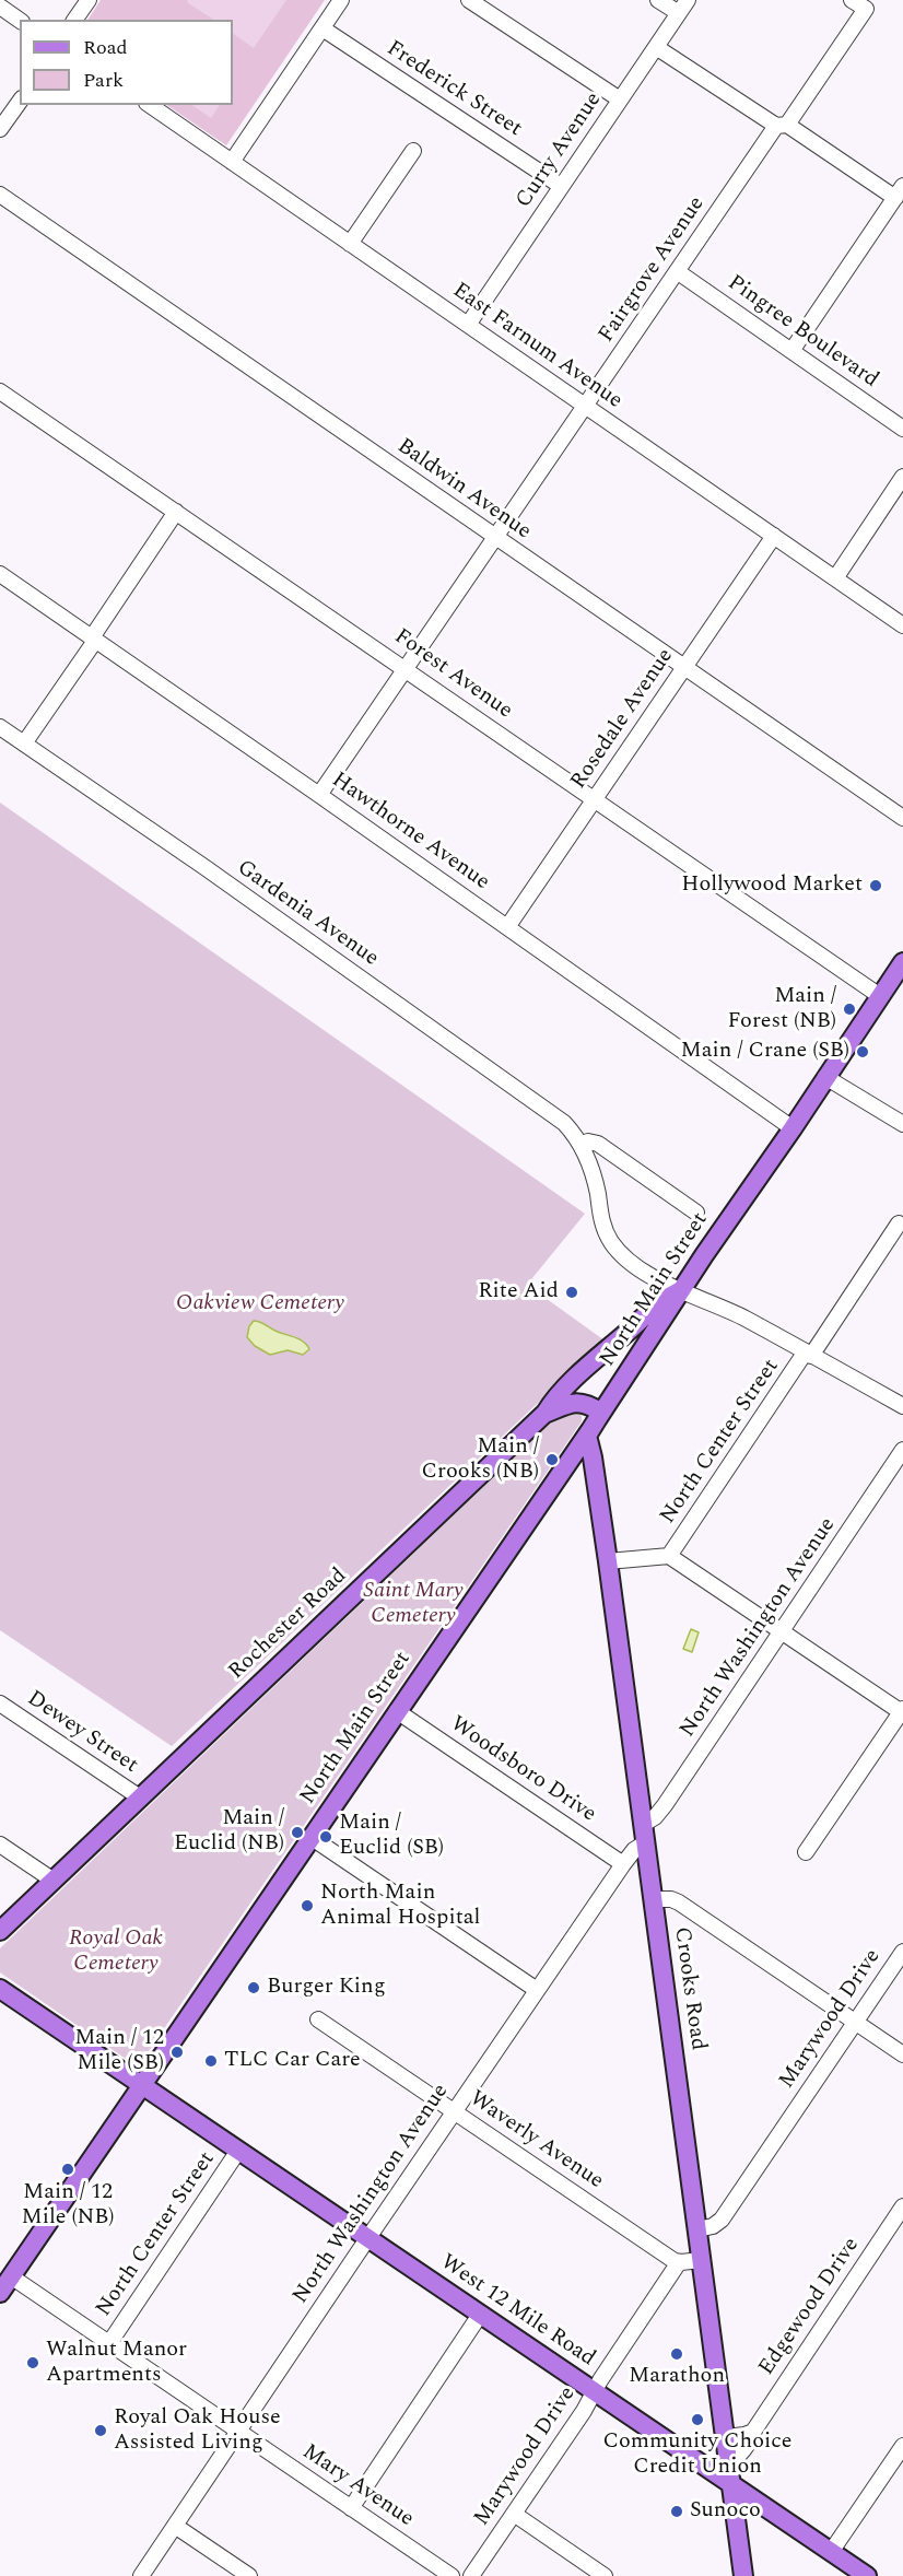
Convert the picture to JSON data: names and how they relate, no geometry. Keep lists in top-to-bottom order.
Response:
{
  "streets": {
    "main road": [
      "North Main Street",
      "Rochester Road",
      "Crooks Road",
      "West 12 Mile Road"
    ],
    "street": [
      "Frederick Street",
      "Curry Avenue",
      "Fairgrove Avenue",
      "Pingree Boulevard",
      "East Farnum Avenue",
      "Baldwin Avenue",
      "Forest Avenue",
      "Rosedale Avenue",
      "Hawthorne Avenue",
      "Gardenia Avenue",
      "North Center Street",
      "North Washington Avenue",
      "Dewey Street",
      "Woodsboro Drive",
      "Marywood Drive",
      "Waverly Avenue",
      "Edgewood Drive",
      "Mary Avenue"
    ]
  },
  "crossings": [
    ["Frederick Street", "Curry Avenue"],
    ["Curry Avenue", "East Farnum Avenue"],
    ["Fairgrove Avenue", "Pingree Boulevard"],
    ["Fairgrove Avenue", "East Farnum Avenue"],
    ["Fairgrove Avenue", "Baldwin Avenue"],
    ["Fairgrove Avenue", "Forest Avenue"],
    ["Fairgrove Avenue", "Hawthorne Avenue"],
    ["East Farnum Avenue", "Rosedale Avenue"],
    ["Baldwin Avenue", "Rosedale Avenue"],
    ["Forest Avenue", "Rosedale Avenue"],
    ["Forest Avenue", "North Main Street"],
    ["Rosedale Avenue", "Hawthorne Avenue"],
    ["Hawthorne Avenue", "North Main Street"],
    ["Gardenia Avenue", "North Main Street"],
    ["Gardenia Avenue", "North Center Street"],
    ["North Main Street", "Rochester Road"],
    ["North Main Street", "Woodsboro Drive"],
    ["North Main Street", "Crooks Road"],
    ["North Main Street", "West 12 Mile Road"],
    ["North Main Street", "Mary Avenue"],
    ["North Center Street", "West 12 Mile Road"],
    ["North Center Street", "Mary Avenue"],
    ["Rochester Road", "Dewey Street"],
    ["North Washington Avenue", "Woodsboro Drive"],
    ["North Washington Avenue", "Crooks Road"],
    ["North Washington Avenue", "Waverly Avenue"],
    ["North Washington Avenue", "West 12 Mile Road"],
    ["North Washington Avenue", "Mary Avenue"],
    ["Crooks Road", "Marywood Drive"],
    ["Crooks Road", "Edgewood Drive"],
    ["Crooks Road", "West 12 Mile Road"],
    ["Marywood Drive", "Waverly Avenue"],
    ["Marywood Drive", "West 12 Mile Road"]
  ],
  "parks": ["Oakview Cemetery", "Saint Mary Cemetery", "Royal Oak Cemetery"],
  "places": [
    "Hollywood Market",
    "Main / Forest (NB)",
    "Main / Crane (SB)",
    "Rite Aid",
    "Main / Crooks (NB)",
    "Main / Euclid (NB)",
    "Main / Euclid (SB)",
    "North Main Animal Hospital",
    "Burger King",
    "Main / 12 Mile (SB)",
    "TLC Car Care",
    "Main / 12 Mile (NB)",
    "Marathon",
    "Walnut Manor Apartments",
    "Community Choice Credit Union",
    "Royal Oak House Assisted Living",
    "Sunoco"
  ],
  "legend": ["Road", "Park"]
}
